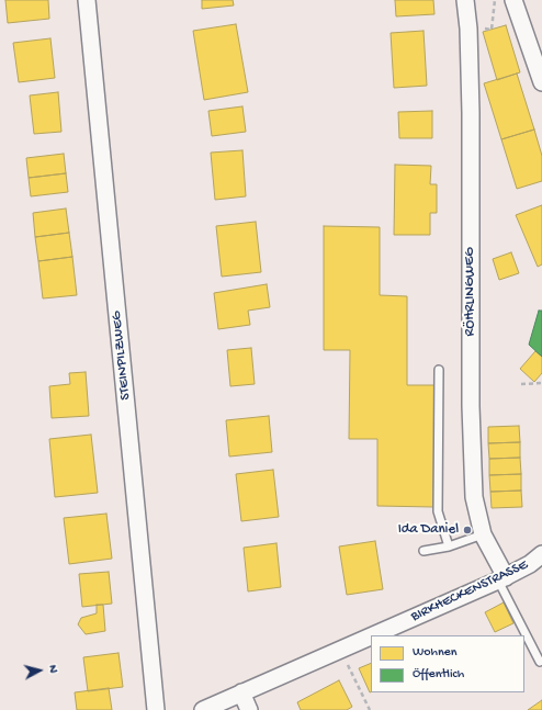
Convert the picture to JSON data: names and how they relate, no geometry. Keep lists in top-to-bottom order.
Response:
{
  "streets": {
    "street": ["RÖHRLINGWEG", "STEINPILZWEG", "BIRKHECKENSTRASSE"]
  },
  "crossings": [
    ["RÖHRLINGWEG", "BIRKHECKENSTRASSE"]
  ],
  "places": ["Ida Daniel"],
  "legend": ["Wohnen", "Öffentlich"],
  "north": "right"
}
